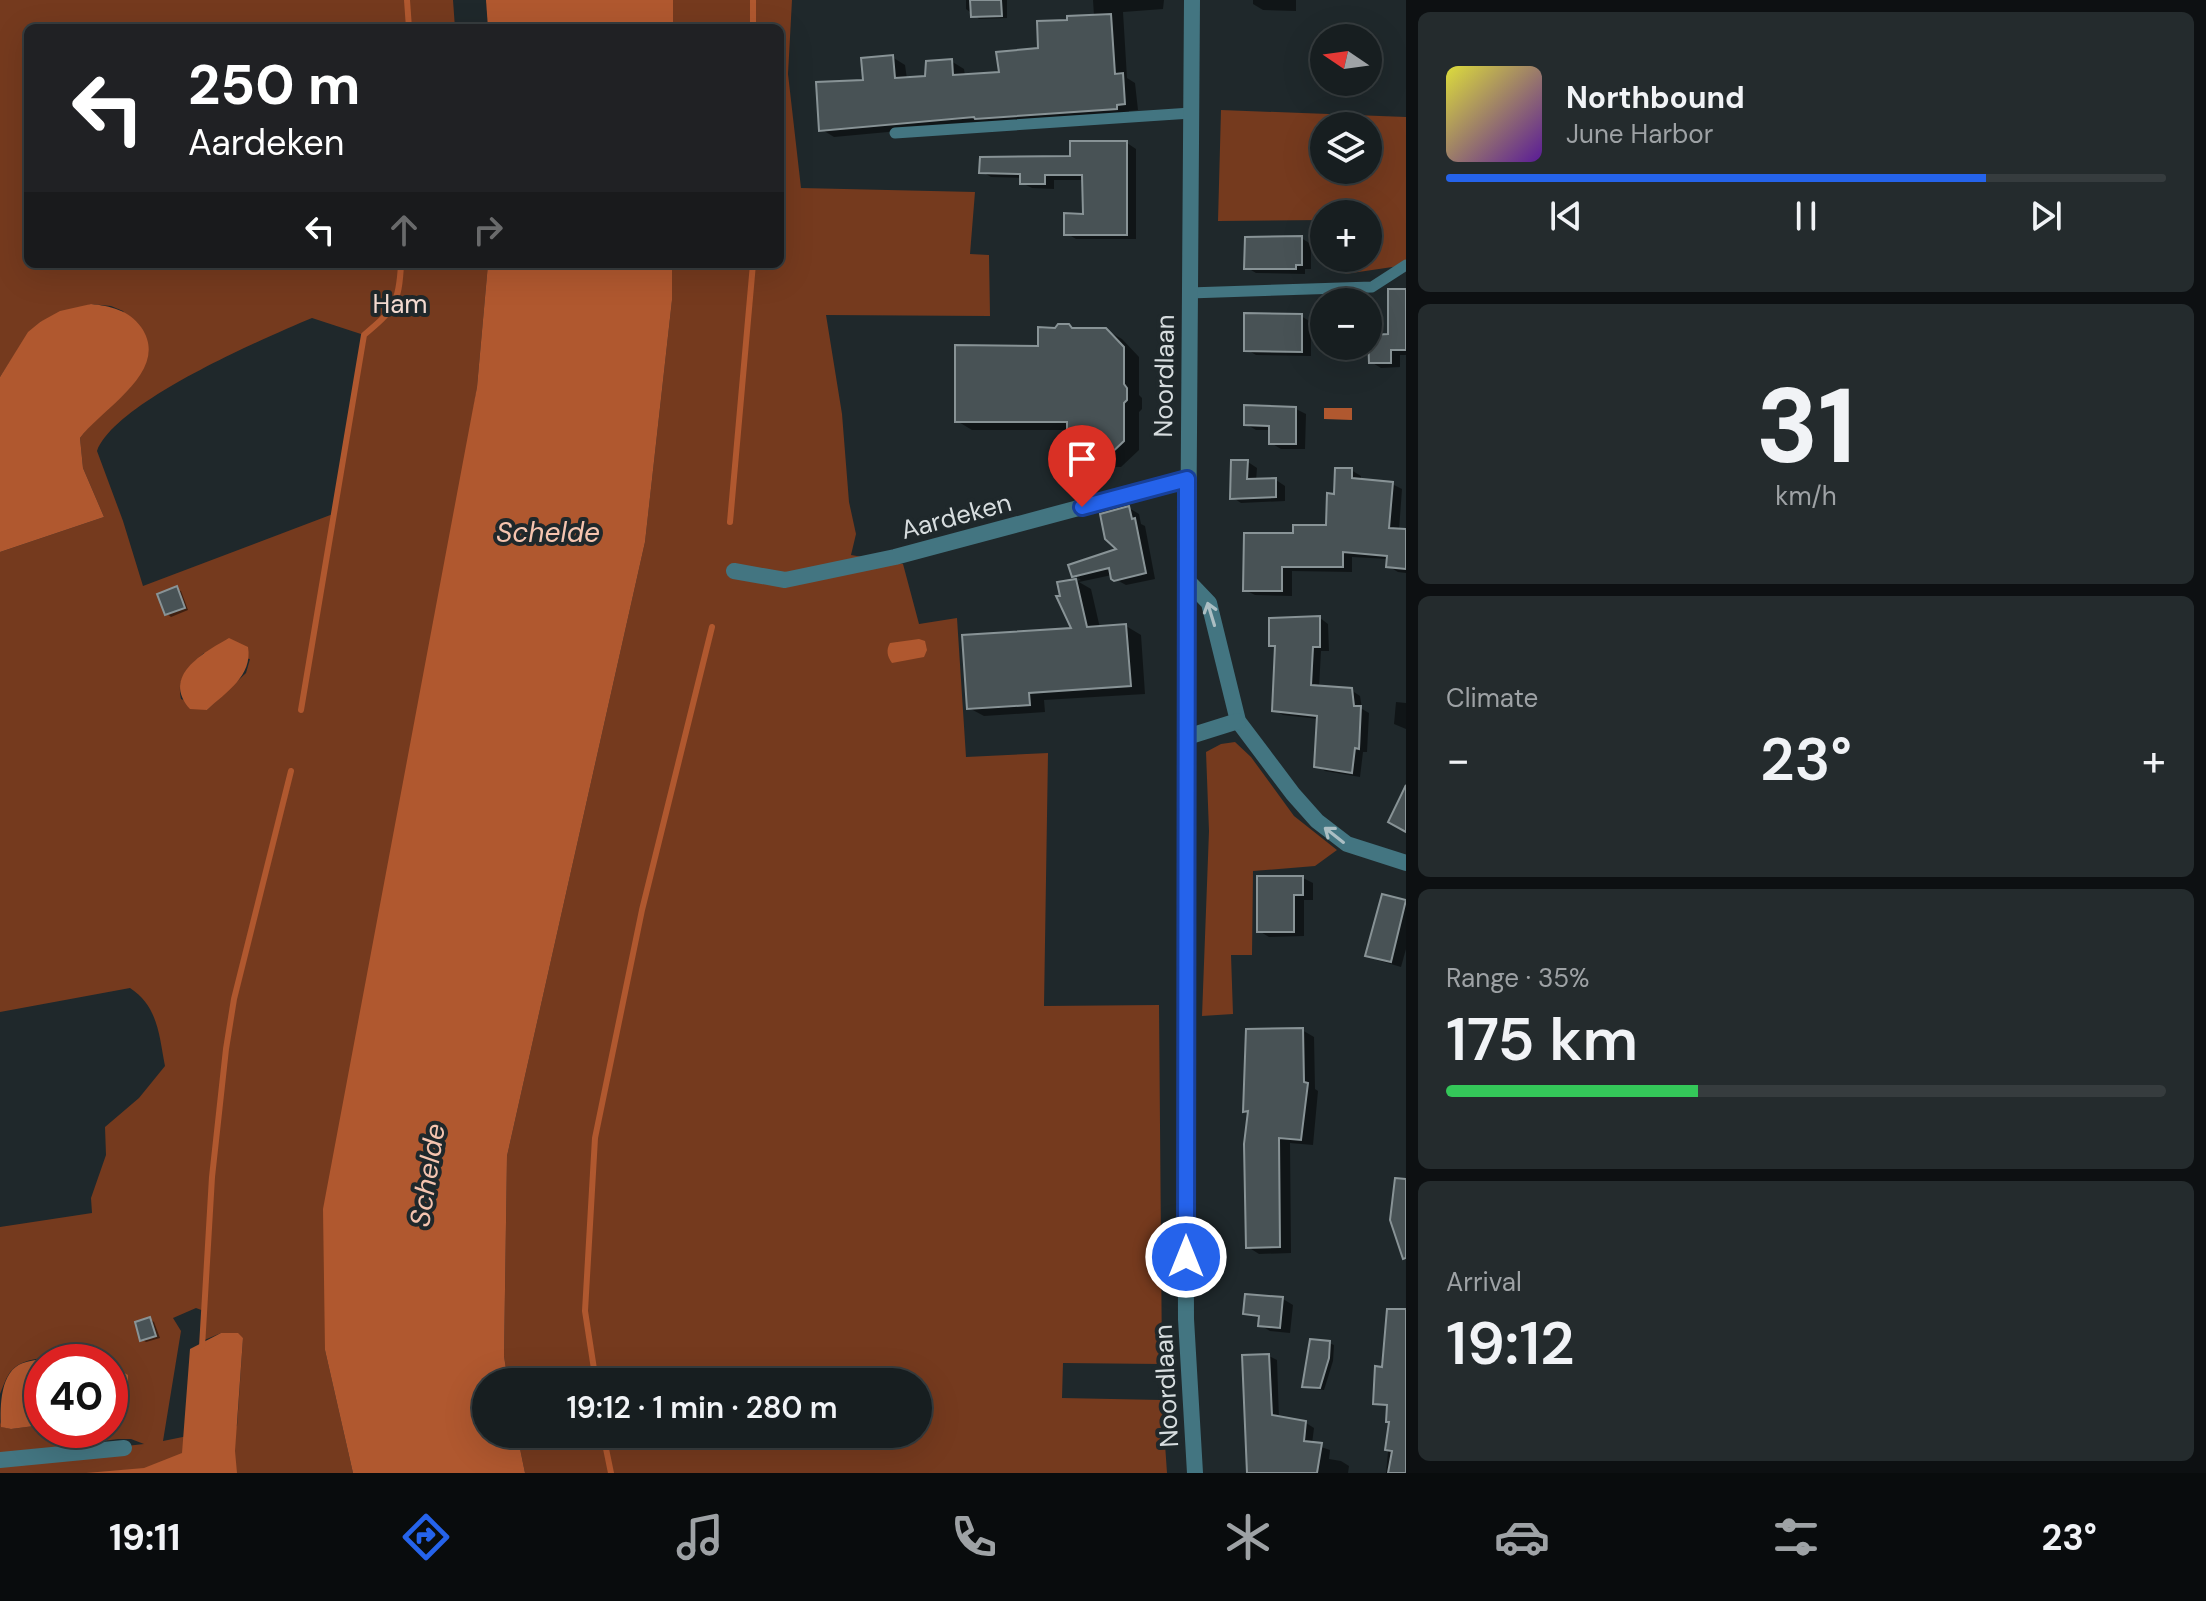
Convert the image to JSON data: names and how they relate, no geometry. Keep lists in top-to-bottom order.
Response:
{
  "streets": {
    "street": ["Noordlaan", "Aardeken"]
  },
  "crossings": [
    ["Noordlaan", "Aardeken"]
  ],
  "water": ["Schelde"],
  "parks": ["Ham"],
  "north": "left",
  "page": {
    "map_buttons": ["+", "−"],
    "turn": ["250 m", "Aardeken"],
    "song": ["Northbound", "June Harbor"],
    "tile": [
      ["31", "km/h"],
      "Climate",
      ["Range · 35%", "175 km"],
      ["Arrival", "19:12"]
    ],
    "heat": ["−", "23°", "+"],
    "limit": "40",
    "trip": "19:12 · 1 min · 280 m",
    "tabs": ["19:11", "23°"]
  }
}
